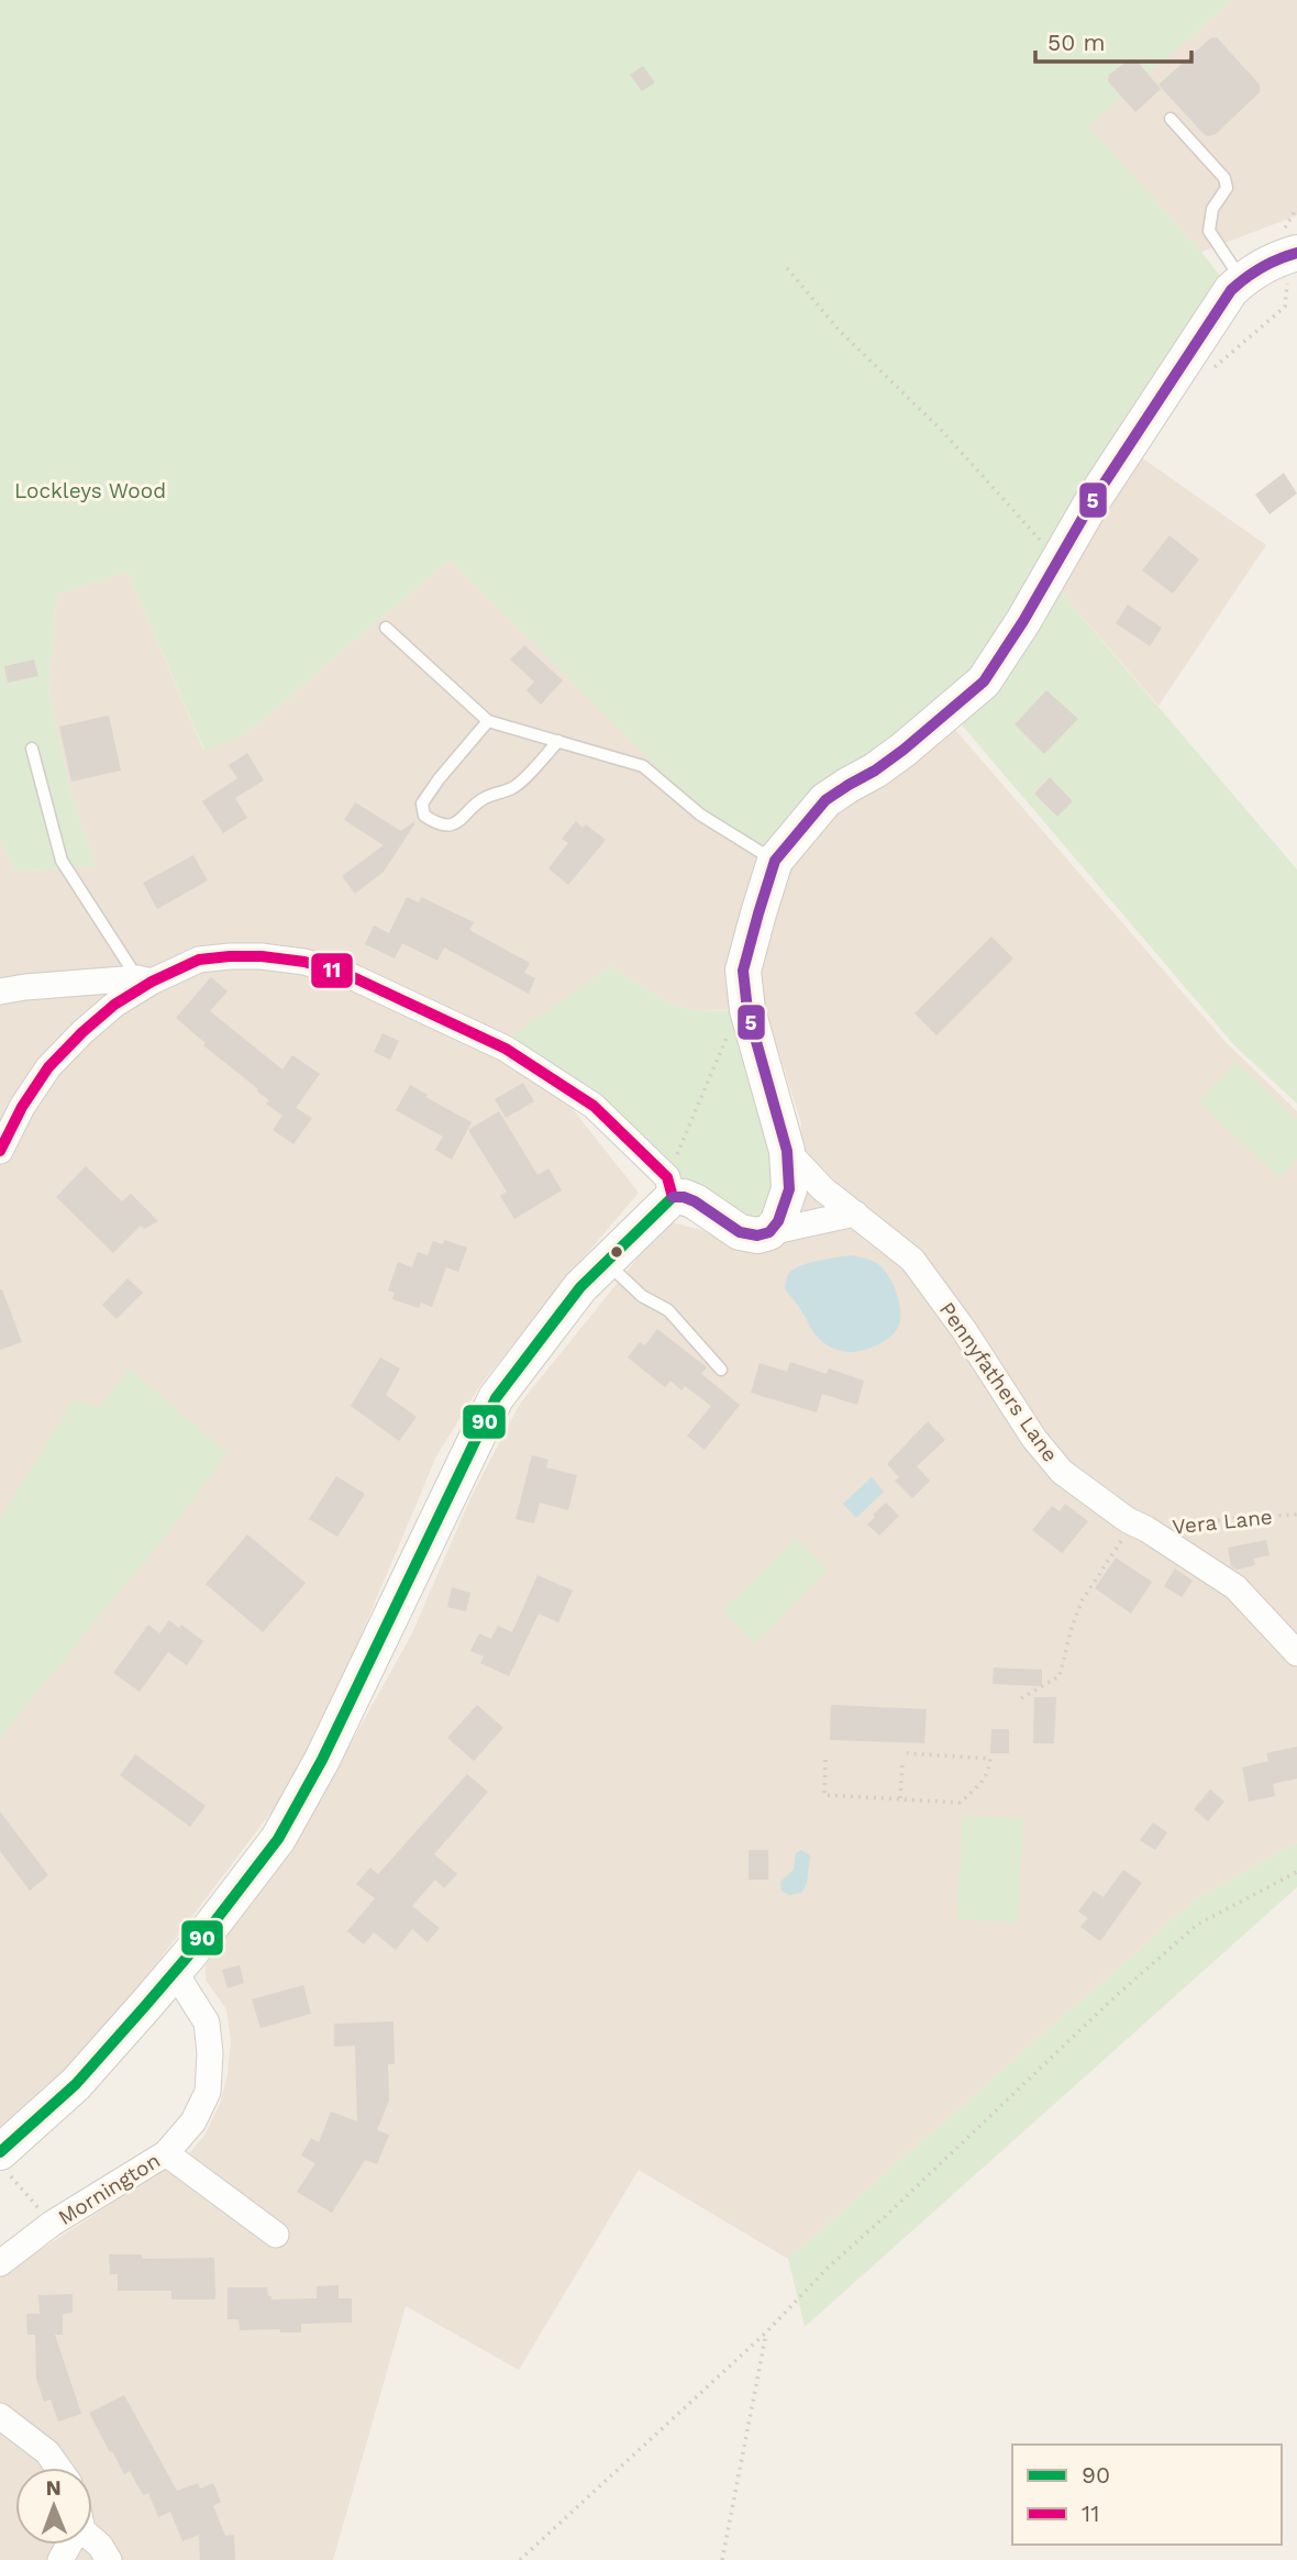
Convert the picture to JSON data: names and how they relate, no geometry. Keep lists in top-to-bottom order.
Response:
{
  "streets": {
    "street": ["Pennyfathers Lane", "Mornington"],
    "path": ["Vera Lane"]
  },
  "crossings": [
    ["Pennyfathers Lane", "Vera Lane"]
  ],
  "parks": ["Lockleys Wood"],
  "lines": ["transit line 5", "transit line 11", "transit line 90"],
  "legend": ["90", "11"],
  "scale_bar": "50 m",
  "north": "top"
}
